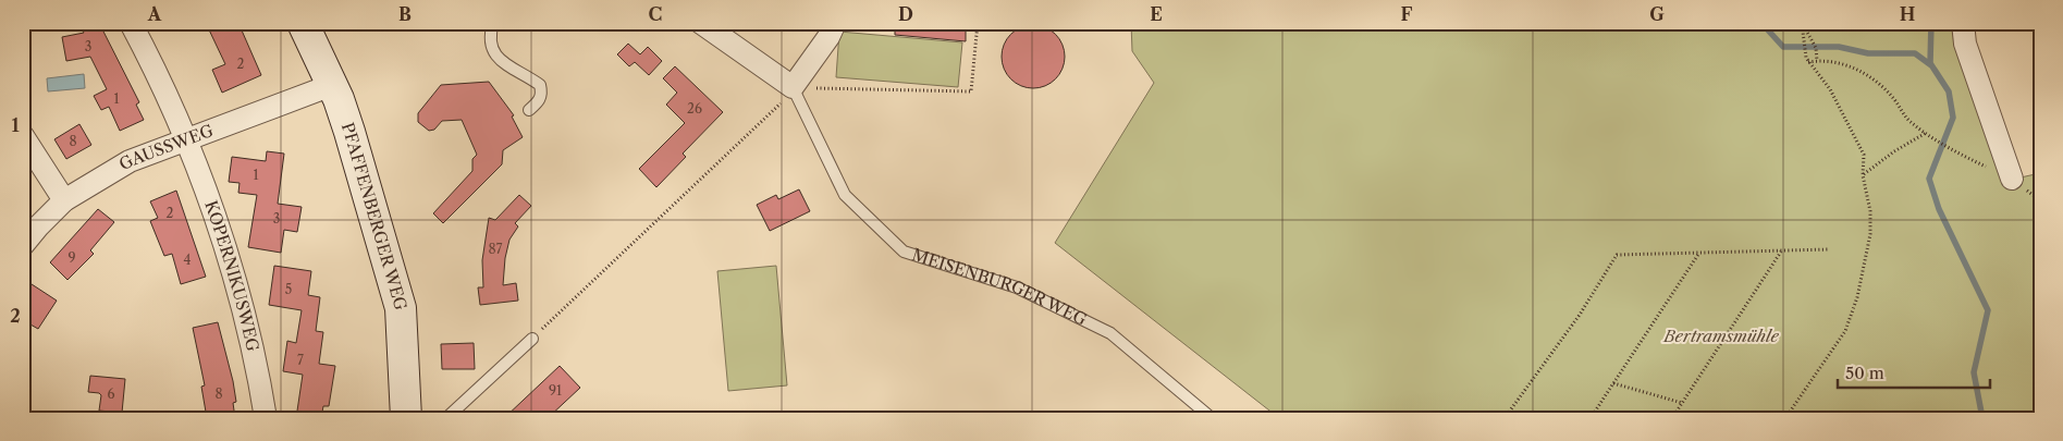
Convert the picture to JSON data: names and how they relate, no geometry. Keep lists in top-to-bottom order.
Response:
{
  "streets": {
    "main road": ["PFAFFENBERGER WEG"],
    "street": ["GAUSSWEG", "KOPERNIKUSWEG", "MEISENBURGER WEG"]
  },
  "crossings": [
    ["GAUSSWEG", "PFAFFENBERGER WEG"],
    ["GAUSSWEG", "KOPERNIKUSWEG"]
  ],
  "parks": ["Bertramsmühle"],
  "house_numbers": [
    "3",
    "2",
    "1",
    "26",
    "8",
    "1",
    "2",
    "3",
    "87",
    "9",
    "4",
    "5",
    "7",
    "91",
    "6",
    "8"
  ],
  "scale_bar": "50 m",
  "grid": {
    "columns": [
      "A",
      "B",
      "C",
      "D",
      "E",
      "F",
      "G",
      "H"
    ],
    "rows": ["1", "2"]
  }
}
